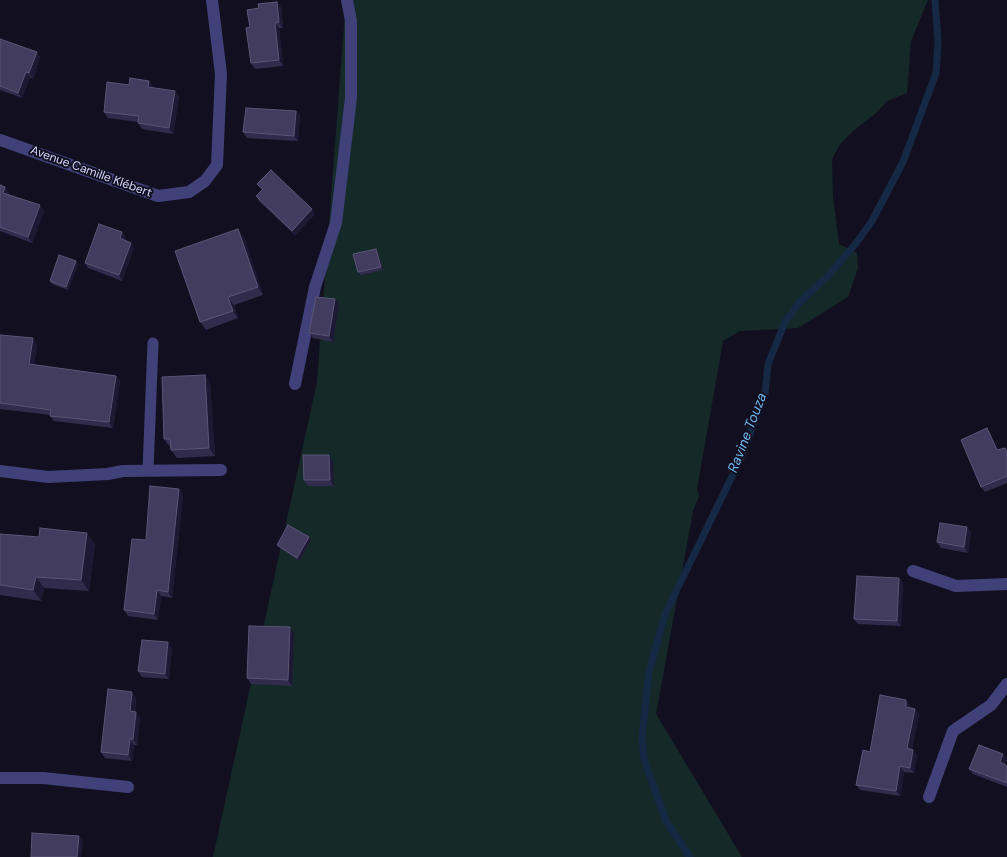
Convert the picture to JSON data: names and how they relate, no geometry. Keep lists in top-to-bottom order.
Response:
{
  "streets": {
    "street": ["Avenue Camille Klébert"]
  },
  "water": ["Ravine Touza"]
}
